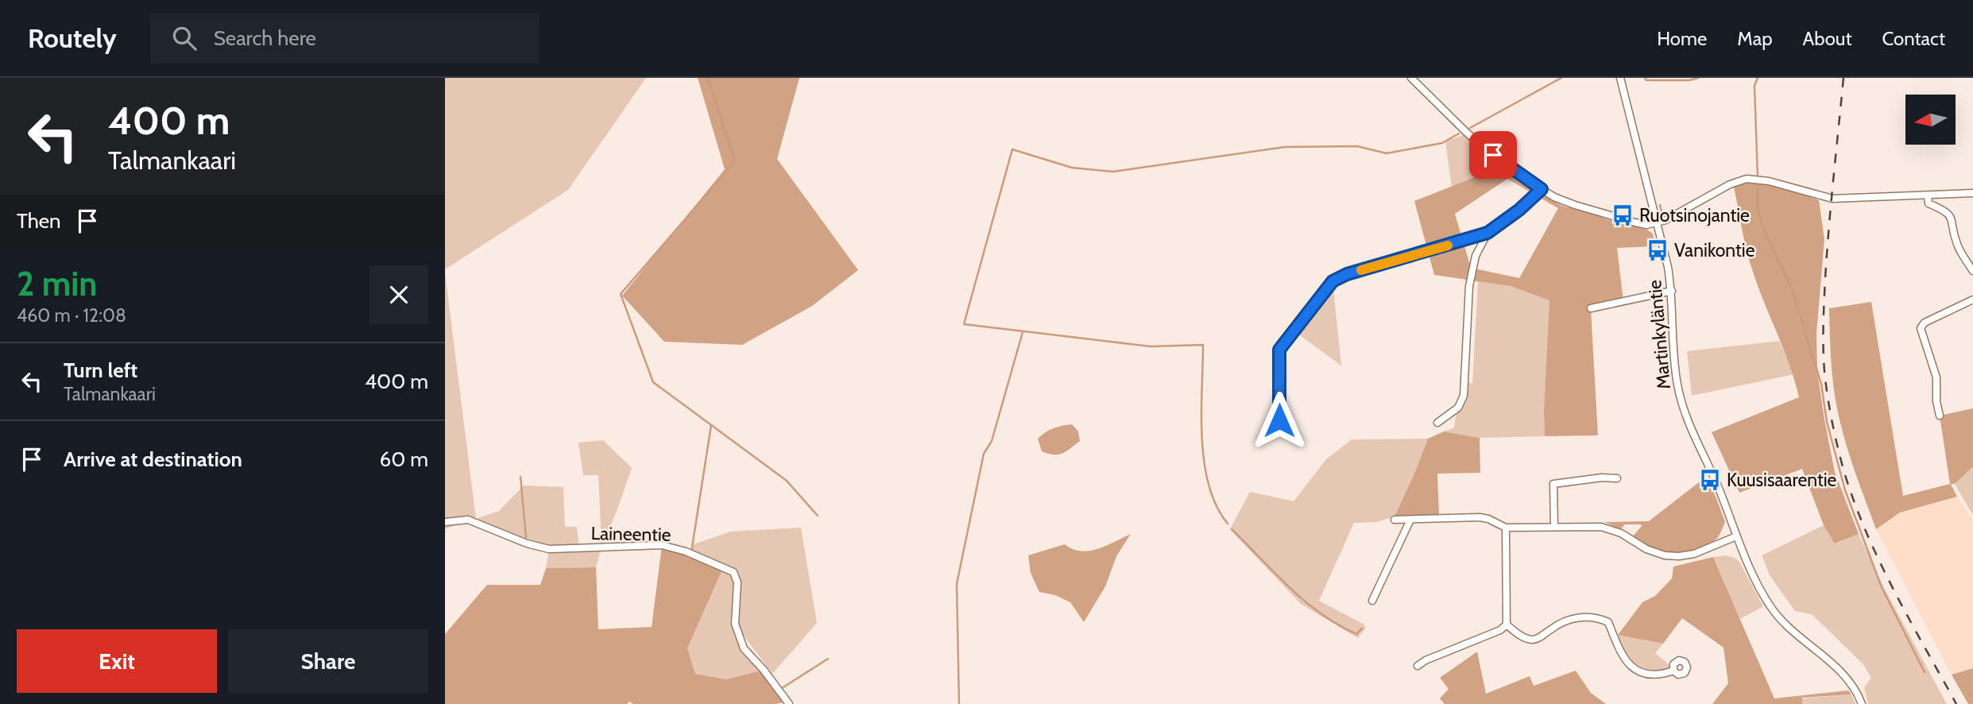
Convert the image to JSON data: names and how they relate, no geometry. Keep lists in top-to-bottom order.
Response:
{
  "streets": {
    "street": ["Martinkyläntie", "Laineentie"]
  },
  "places": {
    "bus stop": ["Ruotsinojantie", "Vanikontie", "Kuusisaarentie"]
  },
  "north": "left",
  "page": {
    "header": "Routely",
    "search": "Search here",
    "nav": [
      "Home",
      "Map",
      "About",
      "Contact"
    ],
    "turn": ["400 m", "Talmankaari"],
    "then": "Then",
    "heading": ["2 min", "460 m · 12:08"],
    "list": [
      {
        "name": "Turn left",
        "note": "Talmankaari",
        "value": "400 m"
      },
      {
        "name": "Arrive at destination",
        "value": "60 m"
      }
    ],
    "buttons": ["Exit", "Share"]
  }
}
